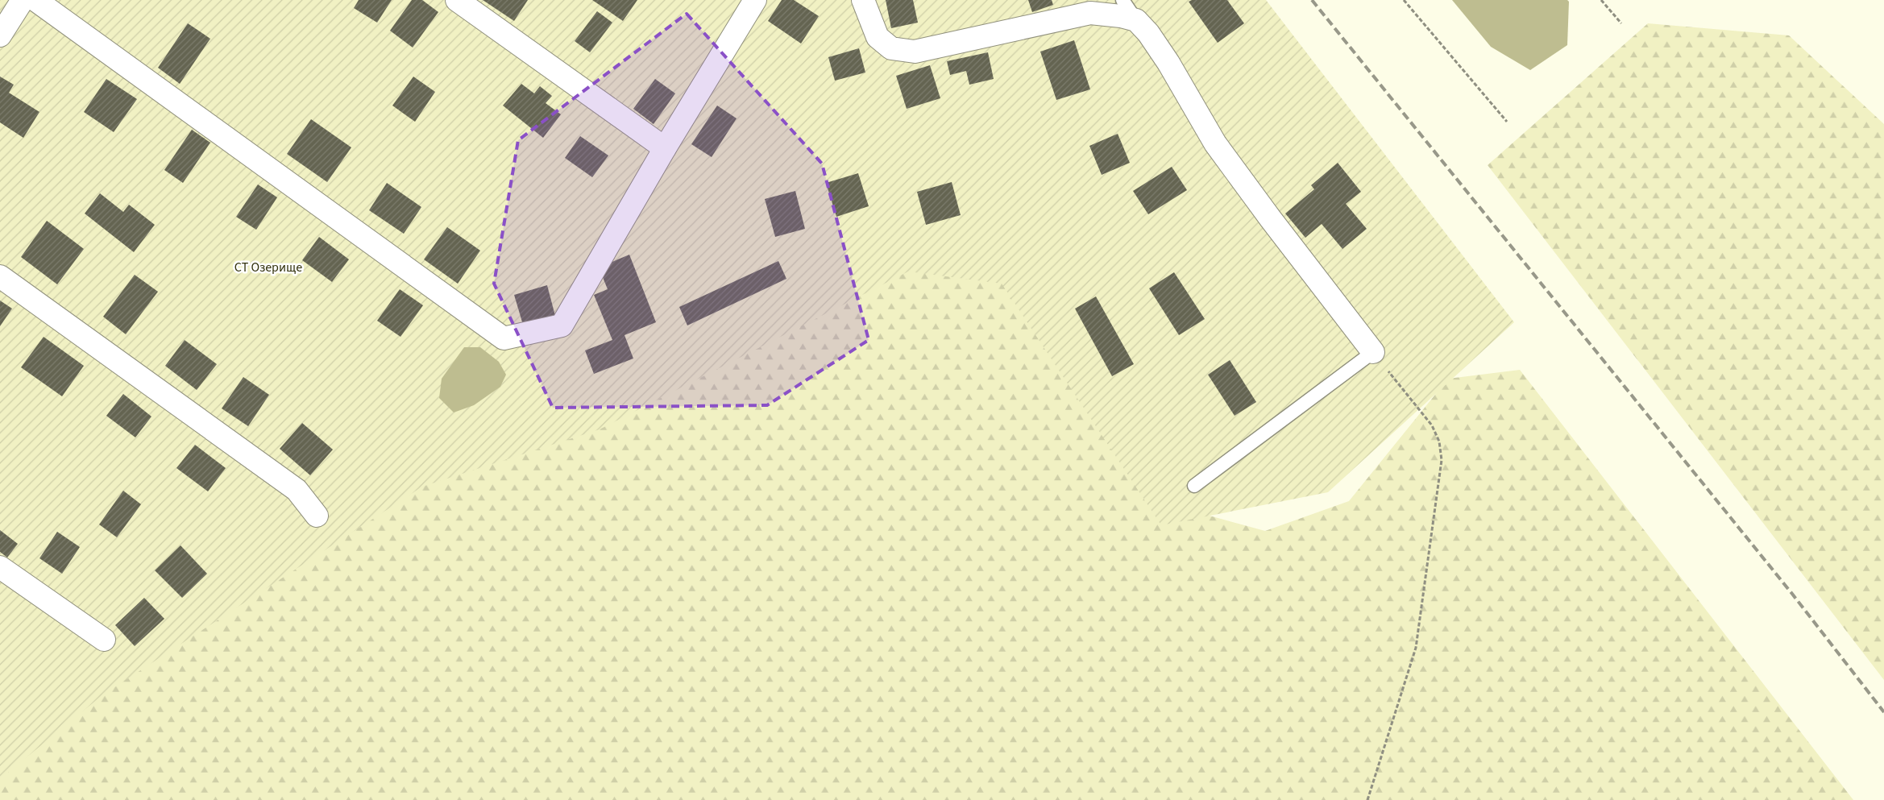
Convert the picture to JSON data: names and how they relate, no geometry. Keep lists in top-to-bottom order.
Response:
{
  "parks": ["СТ Озерище"]
}
